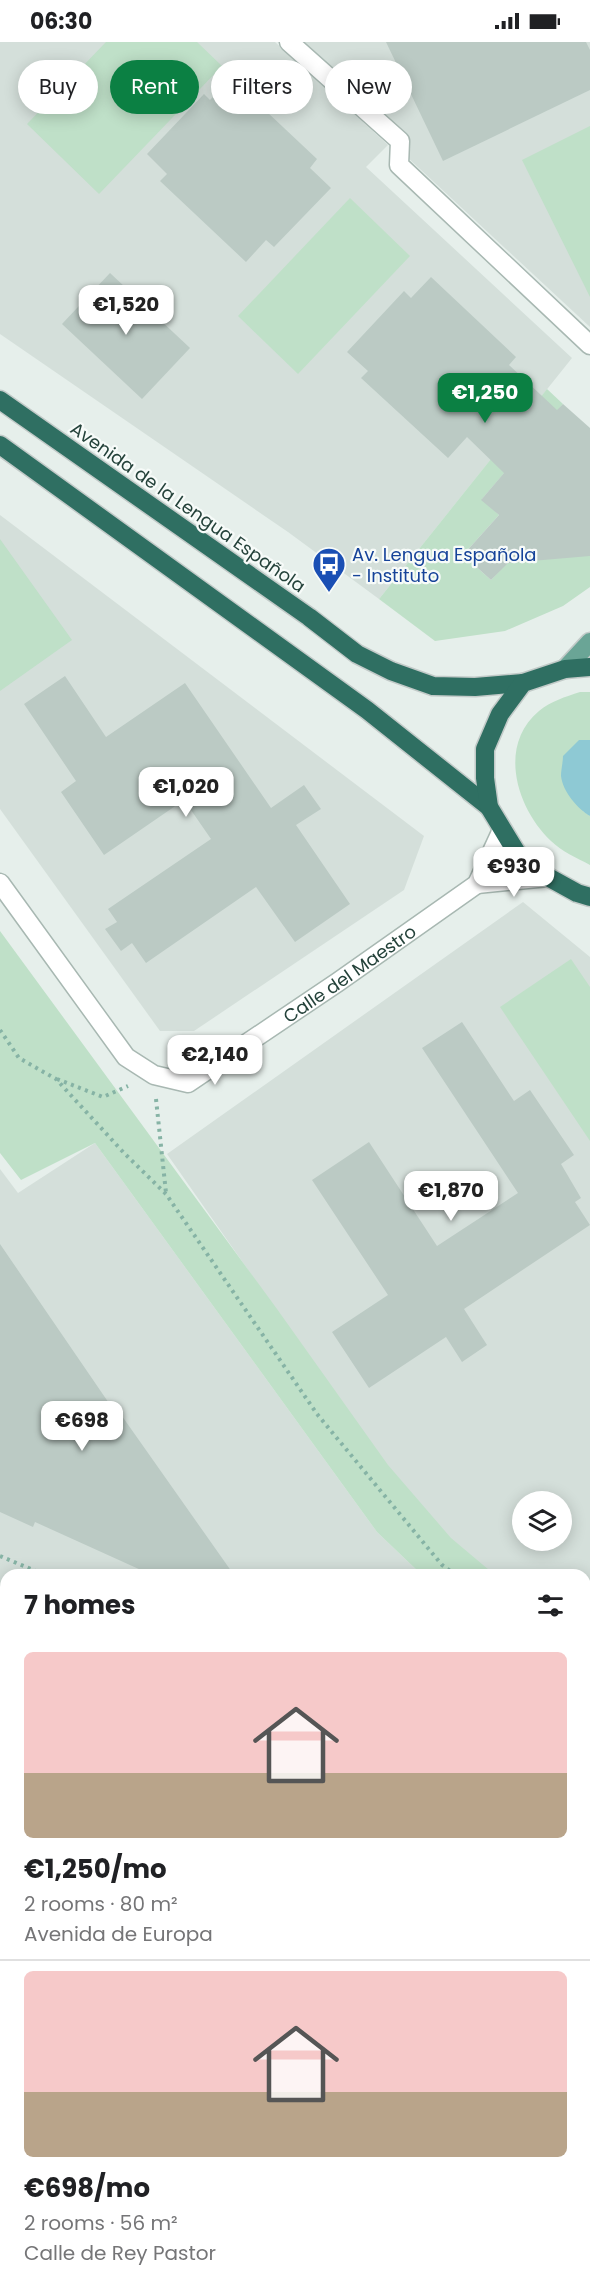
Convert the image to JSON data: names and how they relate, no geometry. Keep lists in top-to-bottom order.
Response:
{
  "streets": {
    "highway": ["Avenida de la Lengua Española"],
    "street": ["Calle del Maestro"]
  },
  "places": {
    "bus stop": ["Av. Lengua Española - Instituto"]
  },
  "page": {
    "status": "06:30",
    "chip": [
      "Buy",
      "Rent",
      "Filters",
      "New"
    ],
    "price": [
      "€1,520",
      "€1,250",
      "€1,020",
      "€930",
      "€2,140",
      "€1,870",
      "€698"
    ],
    "heading": "7 homes",
    "list": [
      {
        "name": "€1,250/mo",
        "note": "2 rooms · 80 m² · Avenida de Europa"
      },
      {
        "name": "€698/mo",
        "note": "2 rooms · 56 m² · Calle de Rey Pastor"
      }
    ]
  }
}
